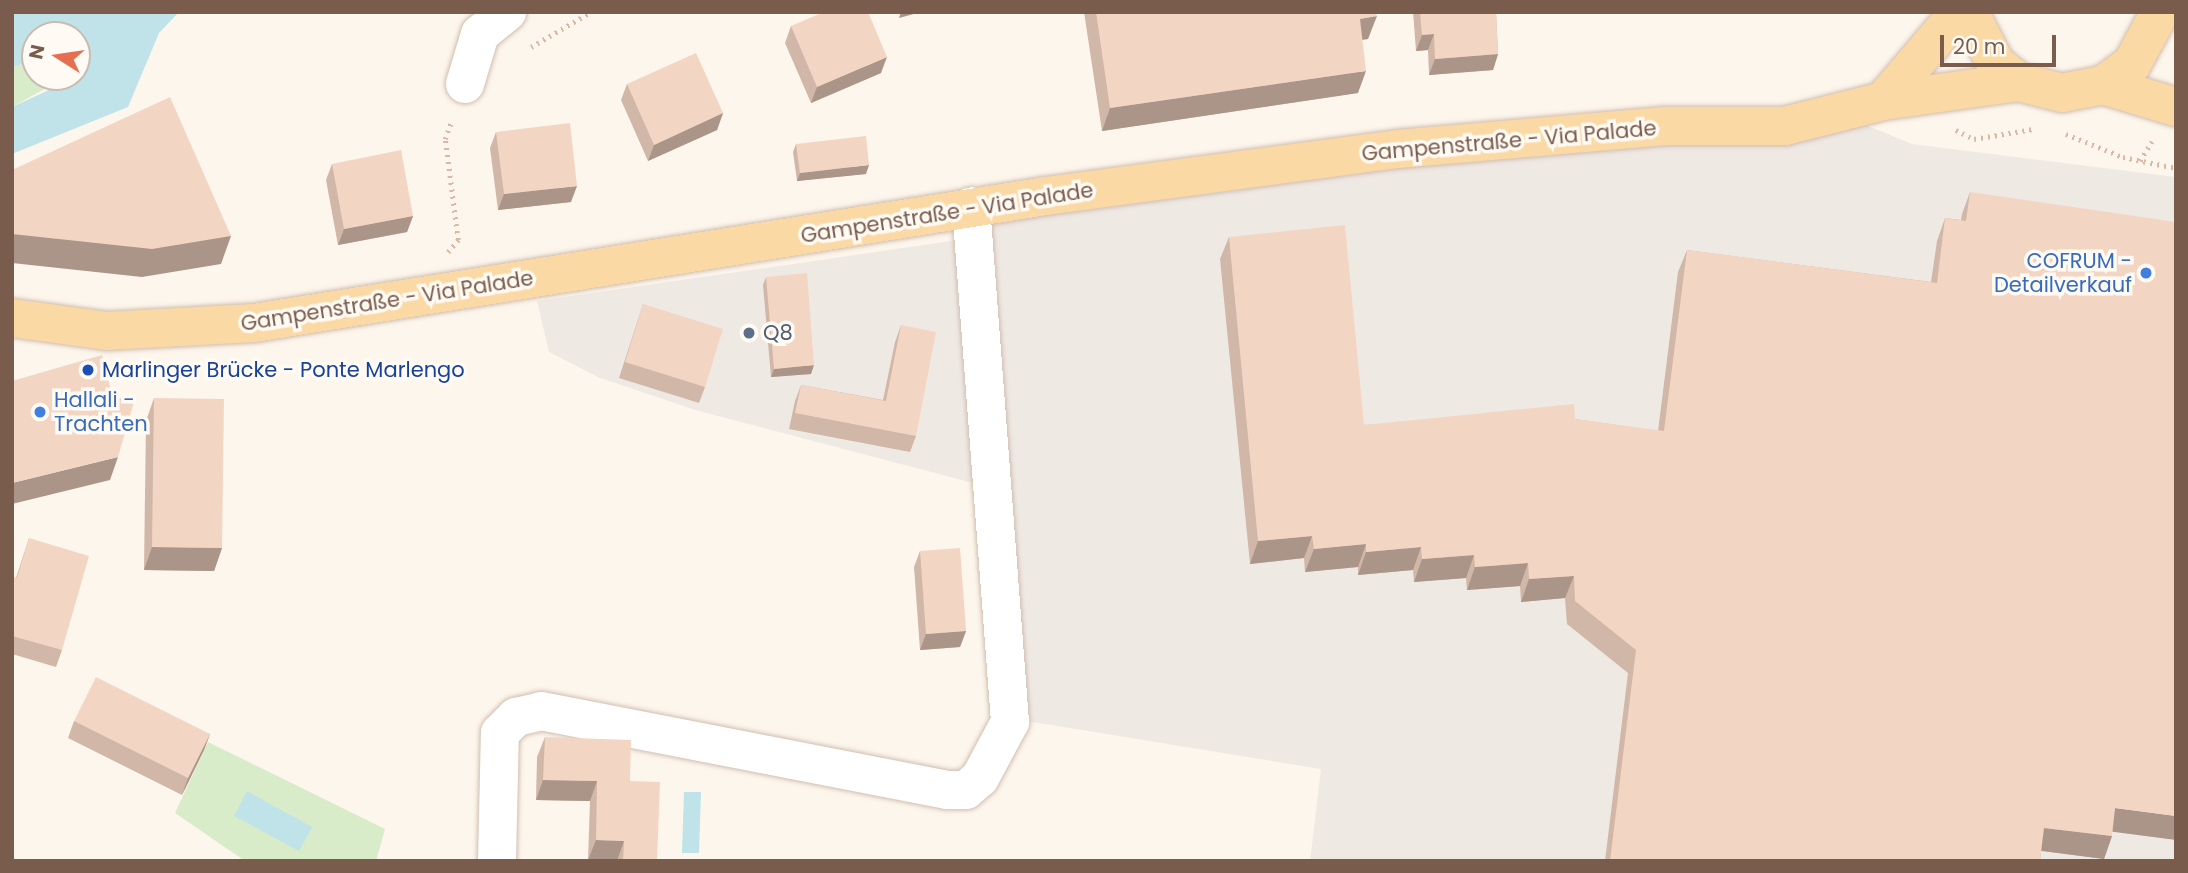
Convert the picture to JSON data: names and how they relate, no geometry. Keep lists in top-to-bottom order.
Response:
{
  "streets": {
    "main road": ["Gampenstraße - Via Palade"]
  },
  "places": [
    "COFRUM - Detailverkauf",
    "Q8",
    "Marlinger Brücke - Ponte Marlengo",
    "Hallali - Trachten"
  ],
  "scale_bar": "20 m",
  "north": "left"
}
